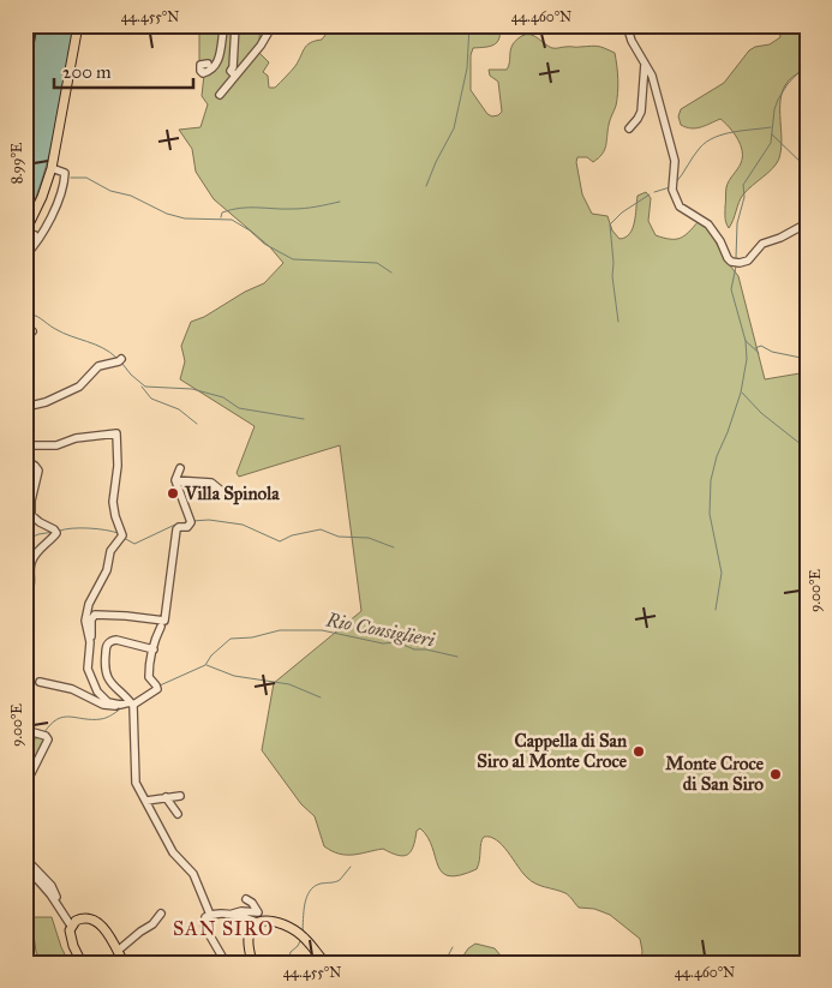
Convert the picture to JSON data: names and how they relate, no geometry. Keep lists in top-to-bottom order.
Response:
{
  "districts": ["SAN SIRO"],
  "water": ["Rio Consiglieri"],
  "places": ["Villa Spinola", "Cappella di San Siro al Monte Croce", "Monte Croce di San Siro"],
  "scale_bar": "200 m",
  "coordinates": [
    "44.455°N",
    "44.460°N",
    "8.99°E",
    "9.00°E"
  ]
}
